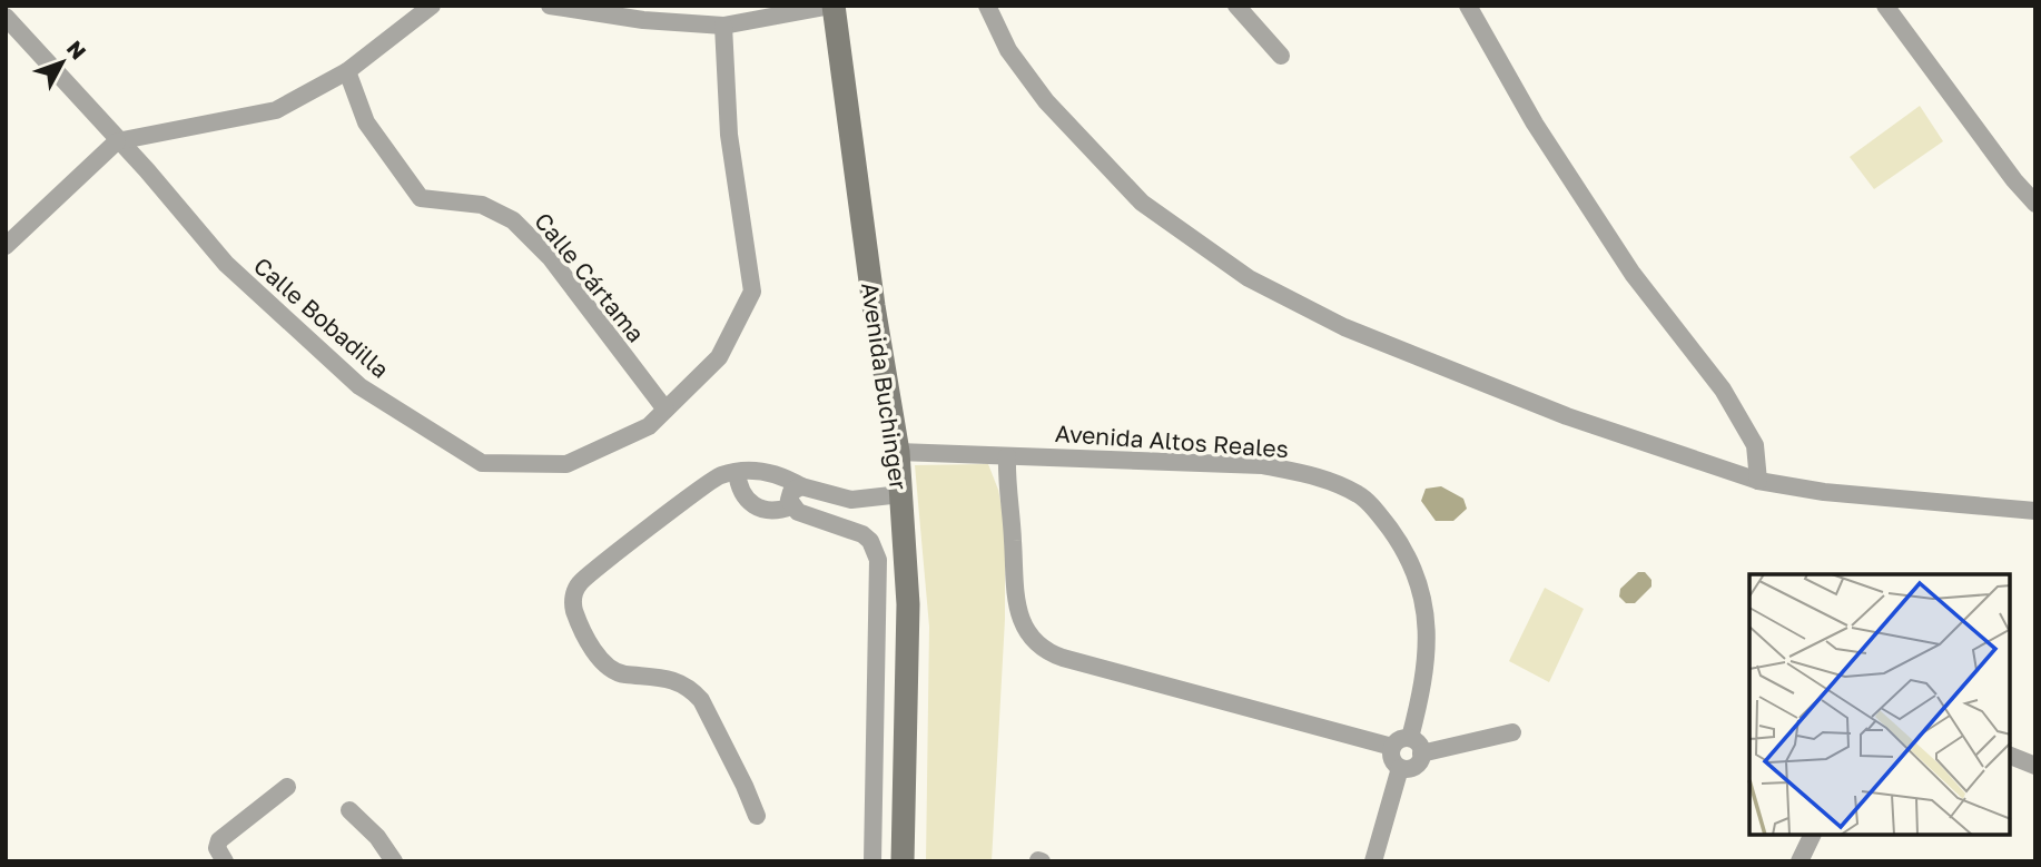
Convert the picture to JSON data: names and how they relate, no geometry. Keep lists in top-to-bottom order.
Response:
{
  "streets": {
    "street": [
      "Calle Cártama",
      "Calle Bobadilla",
      "Avenida Buchinger",
      "Avenida Altos Reales"
    ]
  },
  "crossings": [
    ["Calle Cártama", "Calle Bobadilla"],
    ["Avenida Buchinger", "Avenida Altos Reales"]
  ],
  "north": "top right"
}
